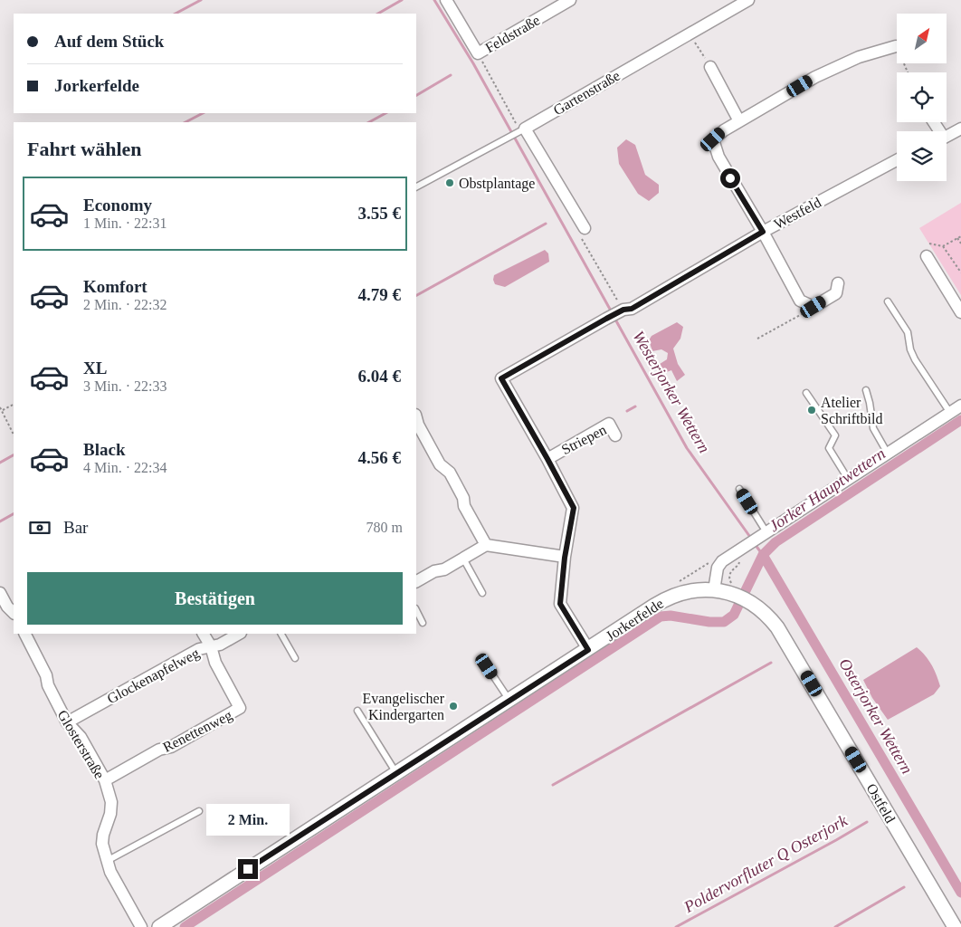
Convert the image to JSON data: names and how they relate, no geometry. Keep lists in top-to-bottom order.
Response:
{
  "streets": {
    "street": [
      "Feldstraße",
      "Gartenstraße",
      "Westfeld",
      "Striepen",
      "Jorkerfelde",
      "Glockenapfelweg",
      "Renettenweg",
      "Glosterstraße",
      "Ostfeld"
    ]
  },
  "crossings": [
    ["Westfeld", "Striepen"],
    ["Westfeld", "Jorkerfelde"],
    ["Jorkerfelde", "Ostfeld"],
    ["Glockenapfelweg", "Renettenweg"],
    ["Glockenapfelweg", "Glosterstraße"],
    ["Renettenweg", "Glosterstraße"]
  ],
  "water": [
    "Westerjorker Wettern",
    "Jorker Hauptwettern",
    "Osterjorker Wettern",
    "Poldervorfluter Q Osterjork"
  ],
  "places": ["Obstplantage", "Atelier Schriftbild", "Evangelischer Kindergarten"],
  "north": "top right",
  "page": {
    "banner": ["Auf dem Stück", "Jorkerfelde"],
    "heading": "Fahrt wählen",
    "list": [
      {
        "name": "Economy",
        "note": "1 Min. · 22:31",
        "value": "3.55 €"
      },
      {
        "name": "Komfort",
        "note": "2 Min. · 22:32",
        "value": "4.79 €"
      },
      {
        "name": "XL",
        "note": "3 Min. · 22:33",
        "value": "6.04 €"
      },
      {
        "name": "Black",
        "note": "4 Min. · 22:34",
        "value": "4.56 €"
      }
    ],
    "pay": ["Bar", "780 m"],
    "buttons": "Bestätigen",
    "bubble": "2 Min."
  }
}
